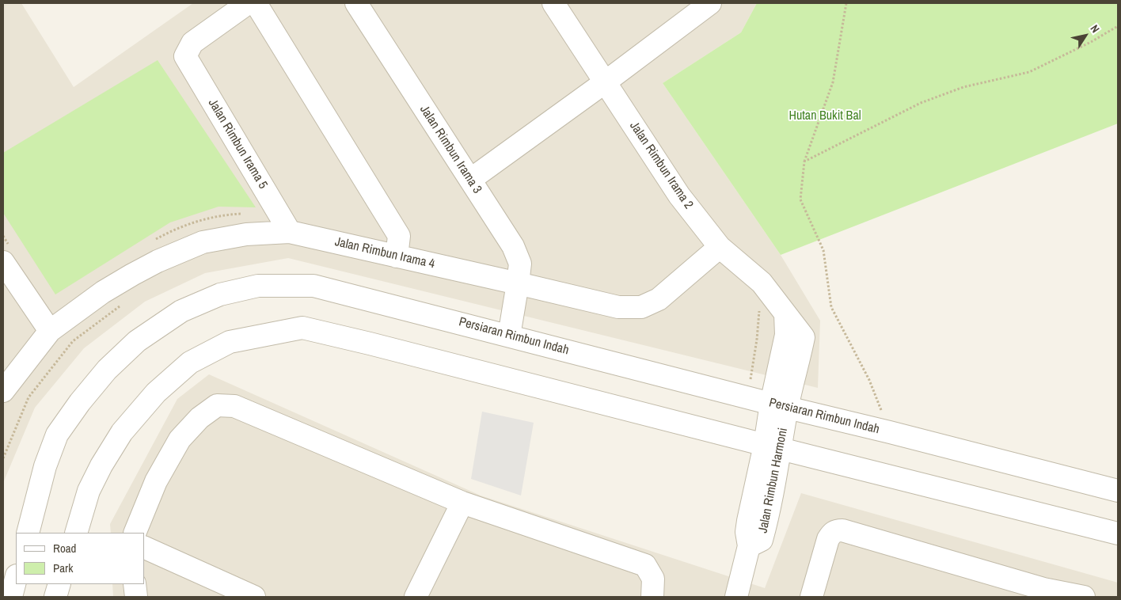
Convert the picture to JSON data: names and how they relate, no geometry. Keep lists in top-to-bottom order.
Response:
{
  "streets": {
    "street": [
      "Jalan Rimbun Irama 5",
      "Jalan Rimbun Irama 3",
      "Jalan Rimbun Irama 2",
      "Jalan Rimbun Irama 4",
      "Persiaran Rimbun Indah",
      "Jalan Rimbun Harmoni"
    ]
  },
  "crossings": [
    ["Jalan Rimbun Irama 5", "Jalan Rimbun Irama 4"],
    ["Jalan Rimbun Irama 3", "Jalan Rimbun Irama 4"],
    ["Jalan Rimbun Irama 3", "Persiaran Rimbun Indah"],
    ["Jalan Rimbun Irama 2", "Jalan Rimbun Irama 4"],
    ["Jalan Rimbun Irama 2", "Persiaran Rimbun Indah"],
    ["Jalan Rimbun Irama 2", "Jalan Rimbun Harmoni"],
    ["Persiaran Rimbun Indah", "Jalan Rimbun Harmoni"]
  ],
  "parks": ["Hutan Bukit Bal"],
  "legend": ["Road", "Park"],
  "north": "top right"
}
